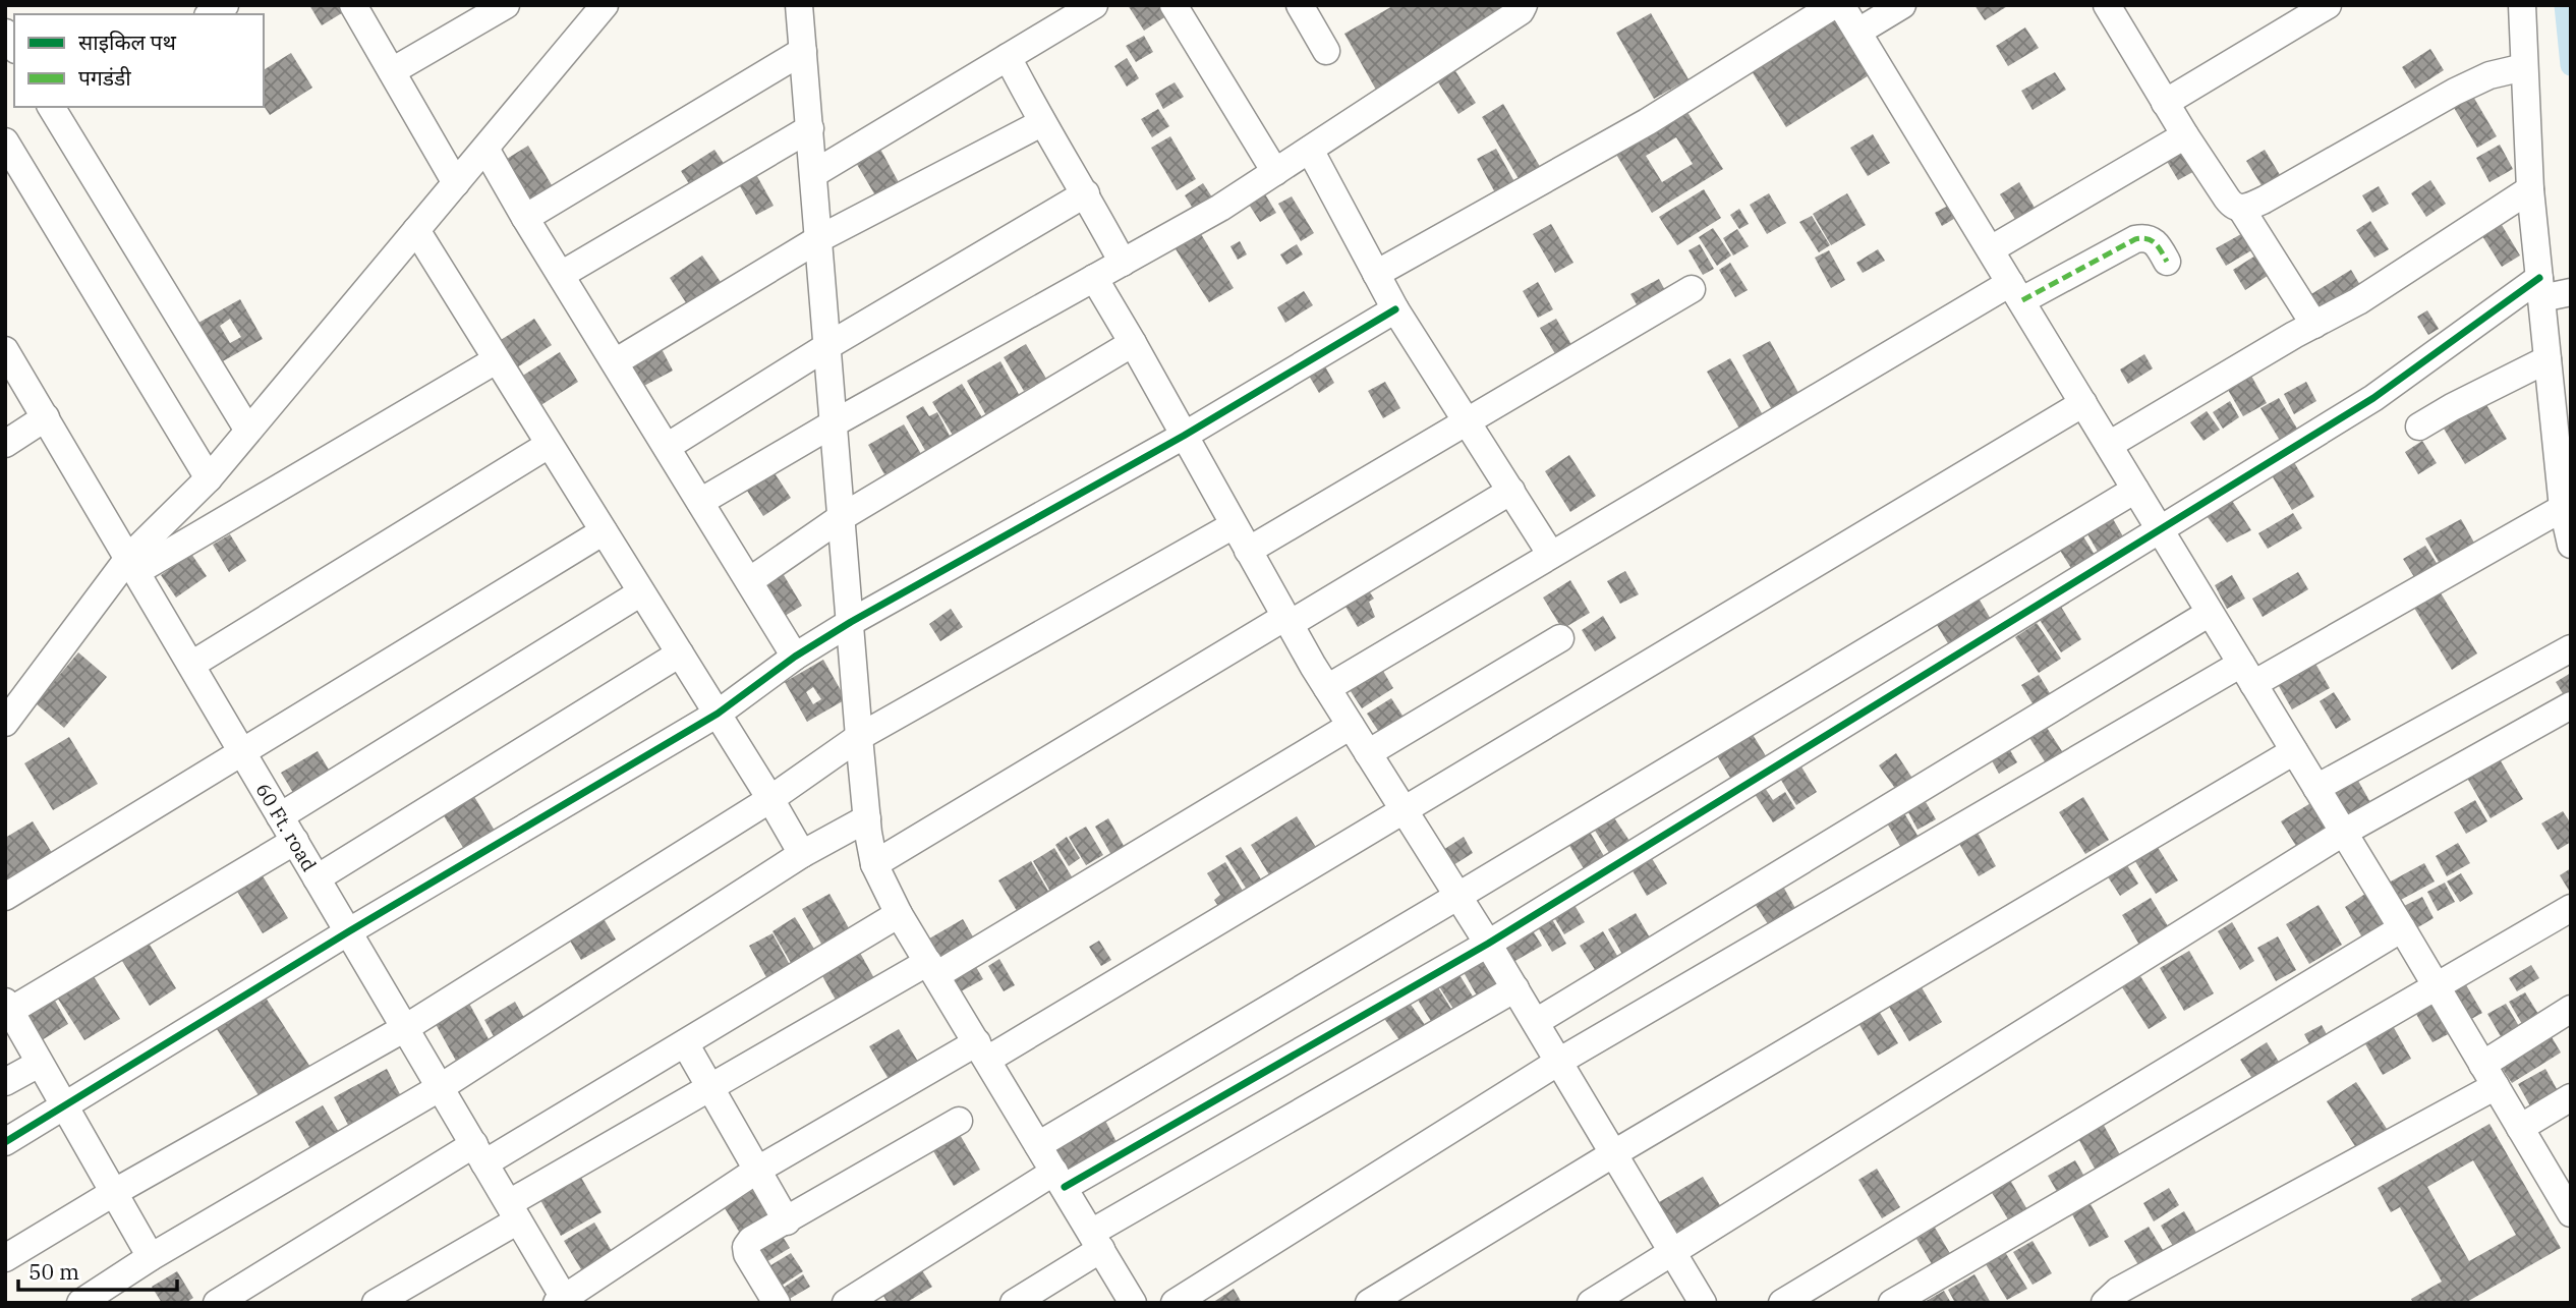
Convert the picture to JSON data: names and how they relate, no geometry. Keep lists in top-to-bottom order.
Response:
{
  "streets": {
    "street": ["60 Ft. road"]
  },
  "legend": ["साइकिल पथ", "पगडंडी"],
  "scale_bar": "50 m"
}
